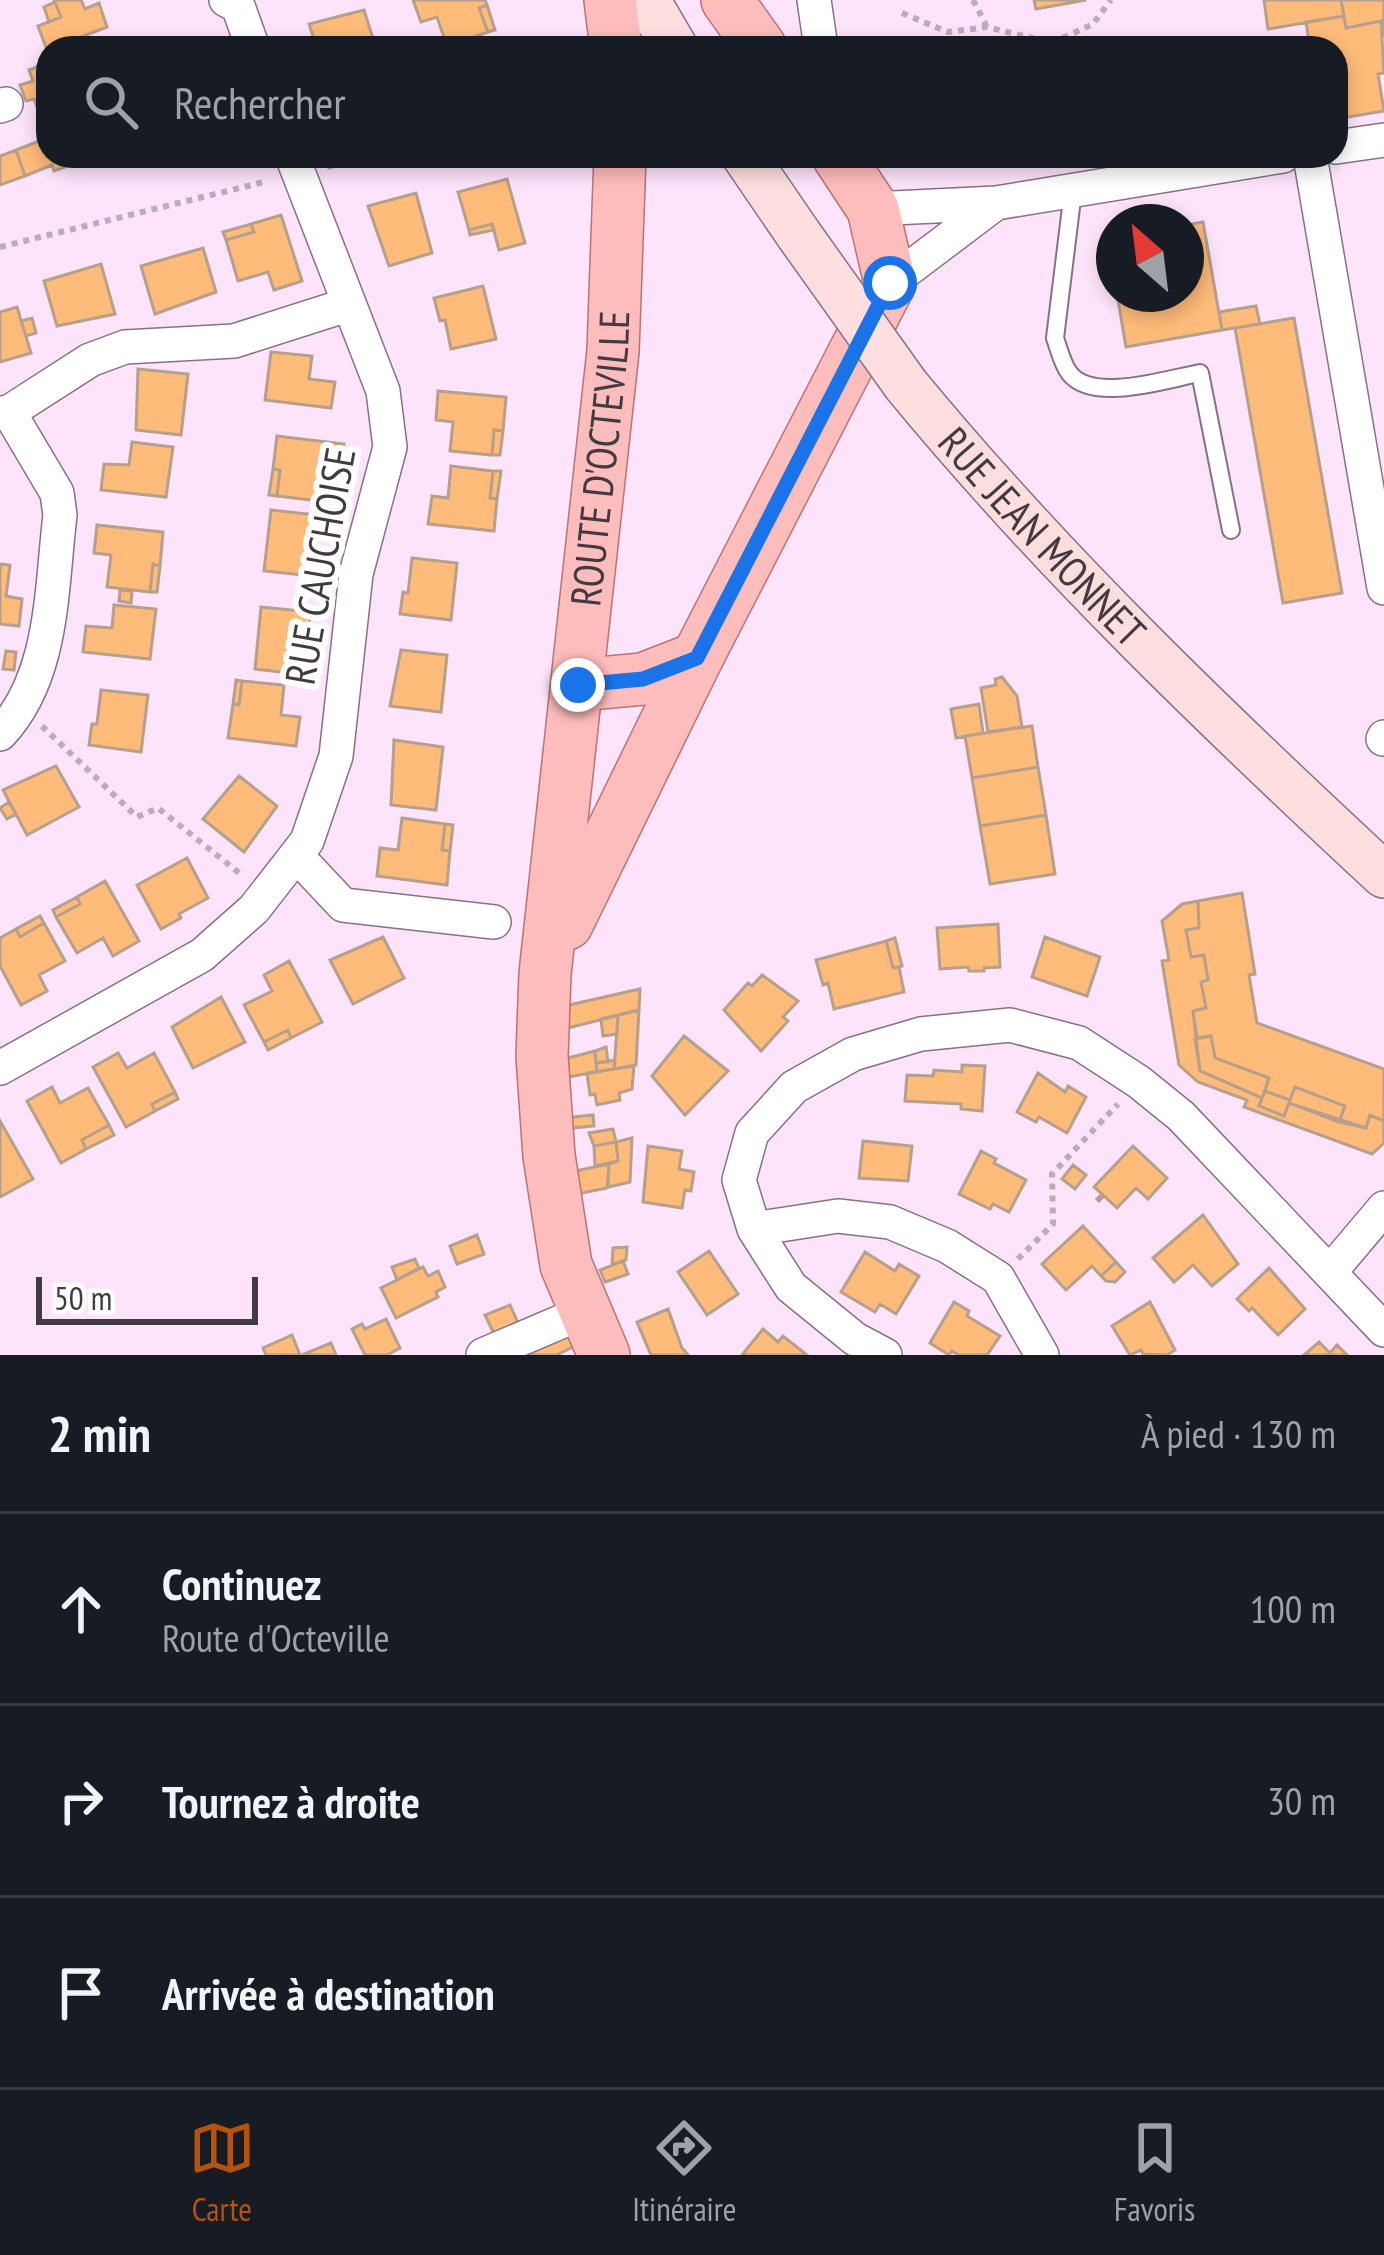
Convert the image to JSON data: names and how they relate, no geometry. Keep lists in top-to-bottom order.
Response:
{
  "streets": {
    "main road": ["ROUTE D'OCTEVILLE"],
    "street": ["RUE JEAN MONNET", "RUE CAUCHOISE"]
  },
  "scale_bar": "50 m",
  "north": "top left",
  "page": {
    "search": "Rechercher",
    "scale": "50 m",
    "heading": ["2 min", "À pied · 130 m"],
    "list": [
      ["Continuez", "Route d'Octeville", "100 m"],
      ["Tournez à droite", "30 m"],
      "Arrivée à destination"
    ],
    "nav": ["Carte", "Itinéraire", "Favoris"]
  }
}
